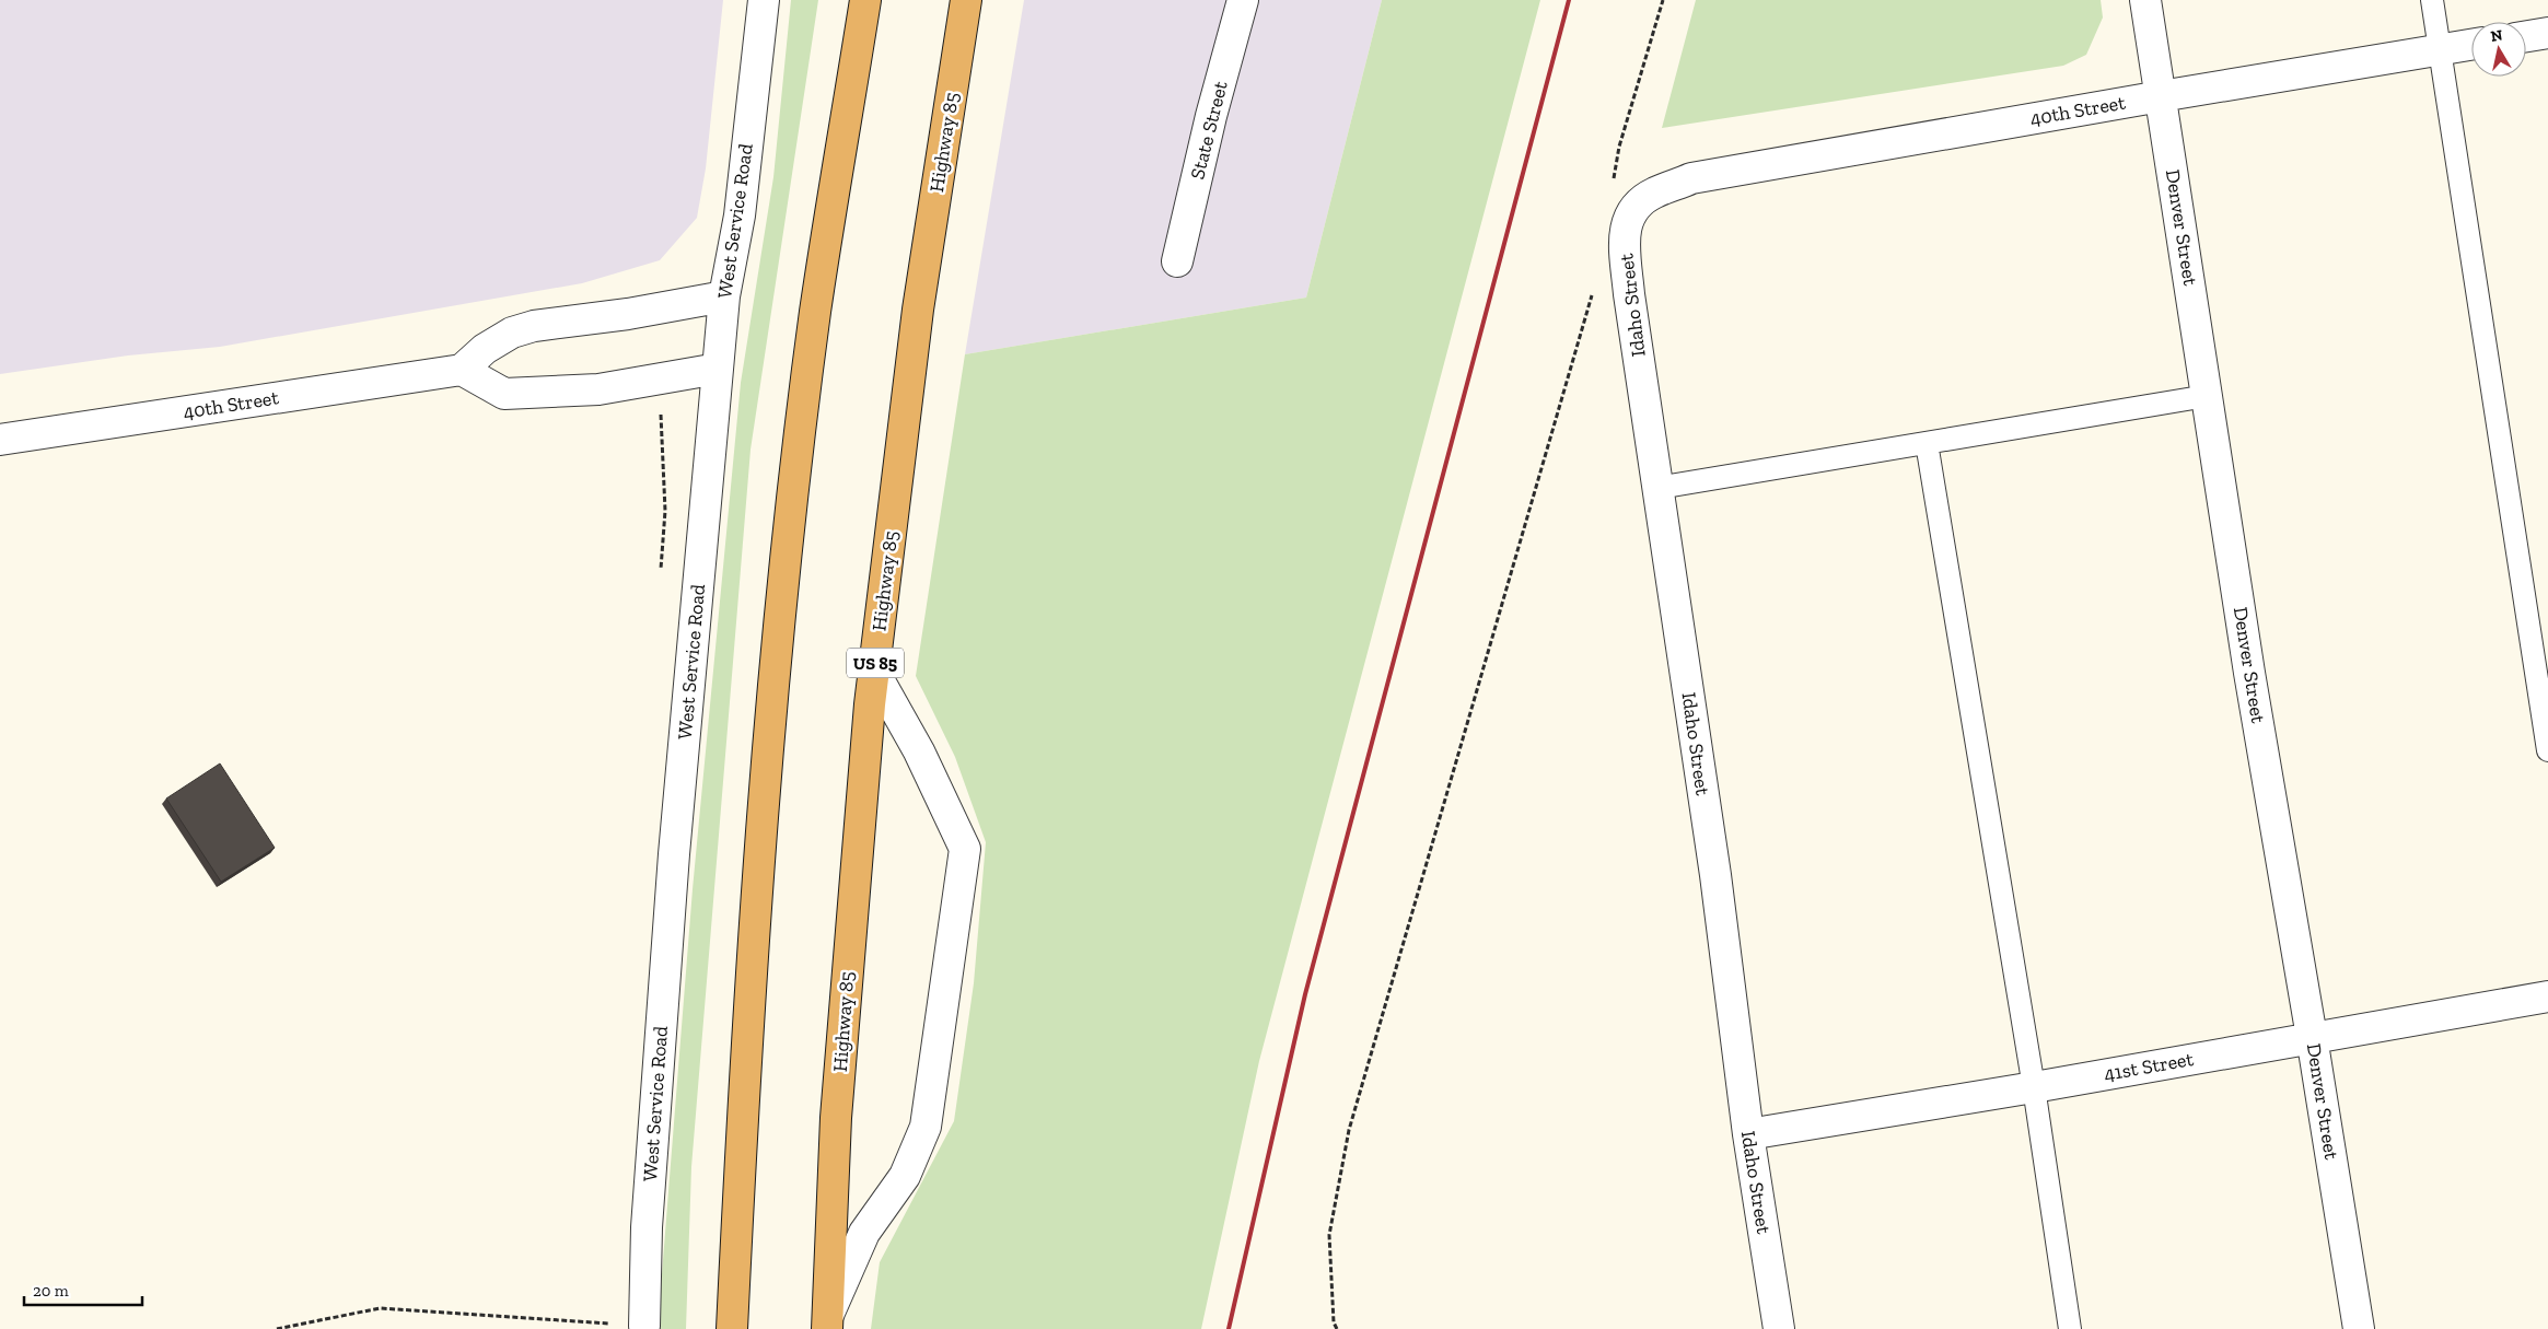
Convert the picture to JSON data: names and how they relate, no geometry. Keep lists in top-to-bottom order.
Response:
{
  "streets": {
    "highway": ["Highway 85", "US 85"],
    "street": [
      "40th Street",
      "State Street",
      "West Service Road",
      "Denver Street",
      "Idaho Street",
      "41st Street"
    ]
  },
  "crossings": [
    ["40th Street", "Denver Street"],
    ["40th Street", "Idaho Street"],
    ["Denver Street", "41st Street"],
    ["Idaho Street", "41st Street"]
  ],
  "scale_bar": "20 m",
  "north": "top"
}
